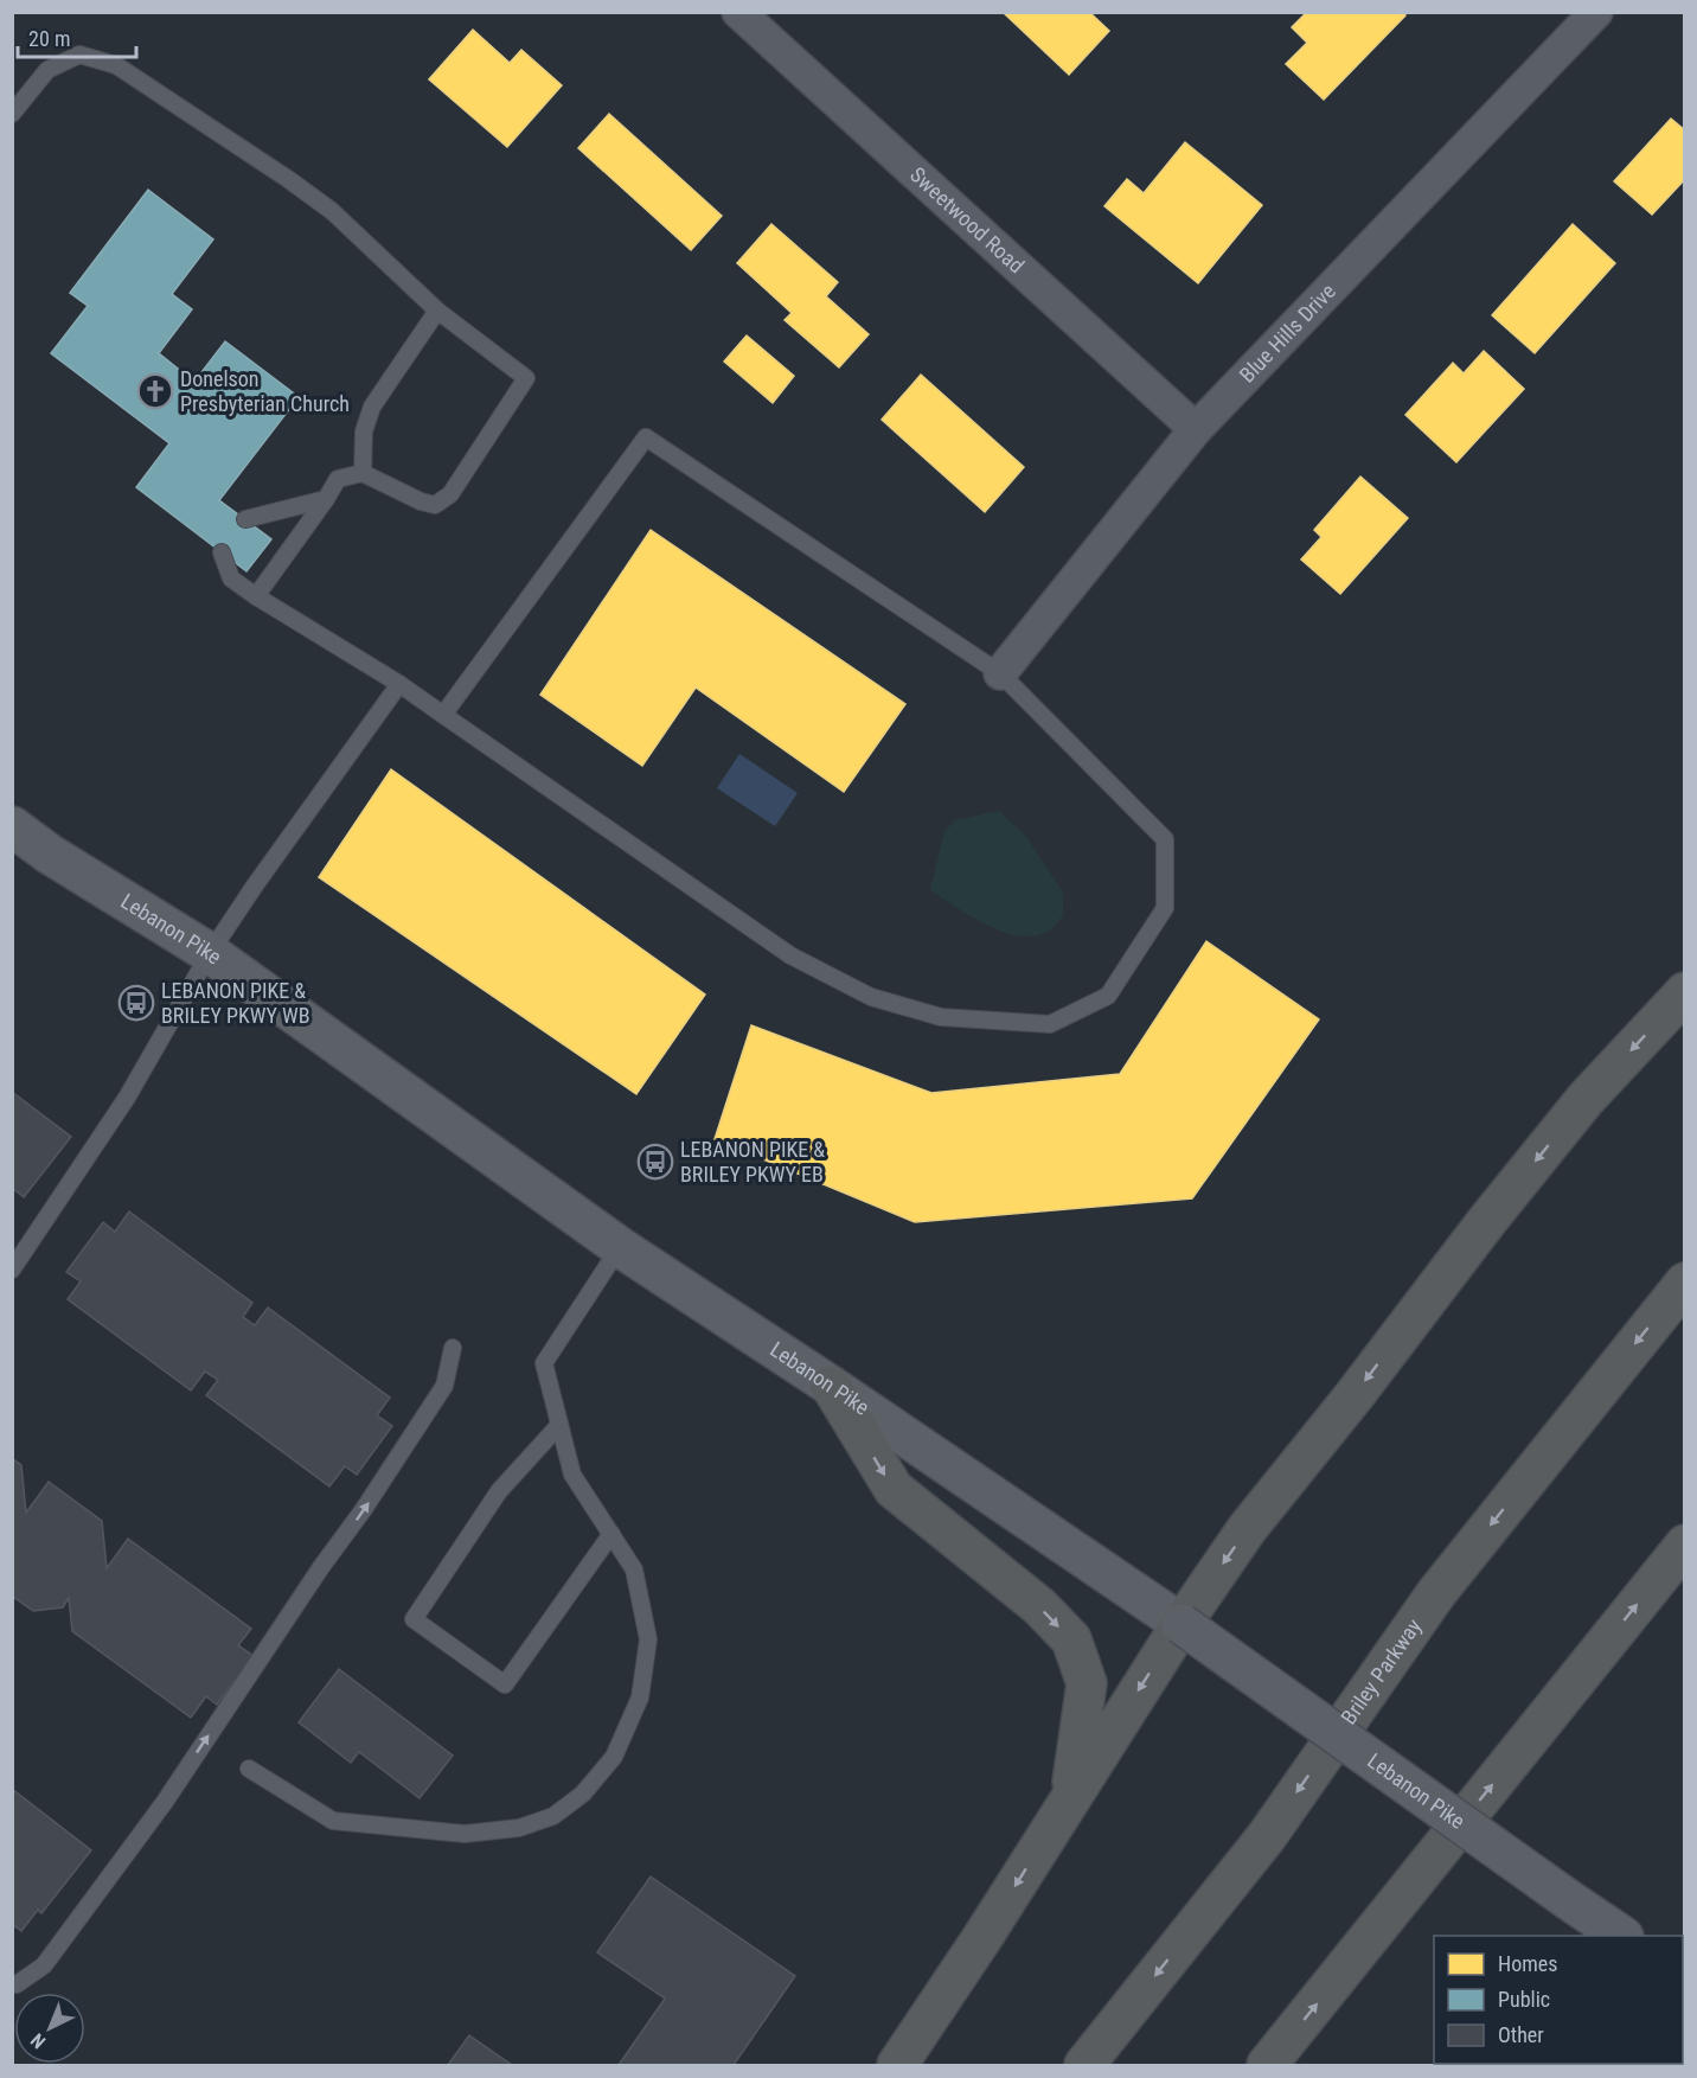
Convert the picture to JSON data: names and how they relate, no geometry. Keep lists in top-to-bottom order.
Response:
{
  "streets": {
    "highway": ["Briley Parkway"],
    "main road": ["Lebanon Pike"],
    "street": ["Sweetwood Road", "Blue Hills Drive"]
  },
  "crossings": [
    ["Sweetwood Road", "Blue Hills Drive"]
  ],
  "places": {
    "church": ["Donelson Presbyterian Church"],
    "bus stop": ["LEBANON PIKE & BRILEY PKWY WB", "LEBANON PIKE & BRILEY PKWY EB"]
  },
  "legend": ["Homes", "Public", "Other"],
  "scale_bar": "20 m",
  "north": "bottom left"
}
